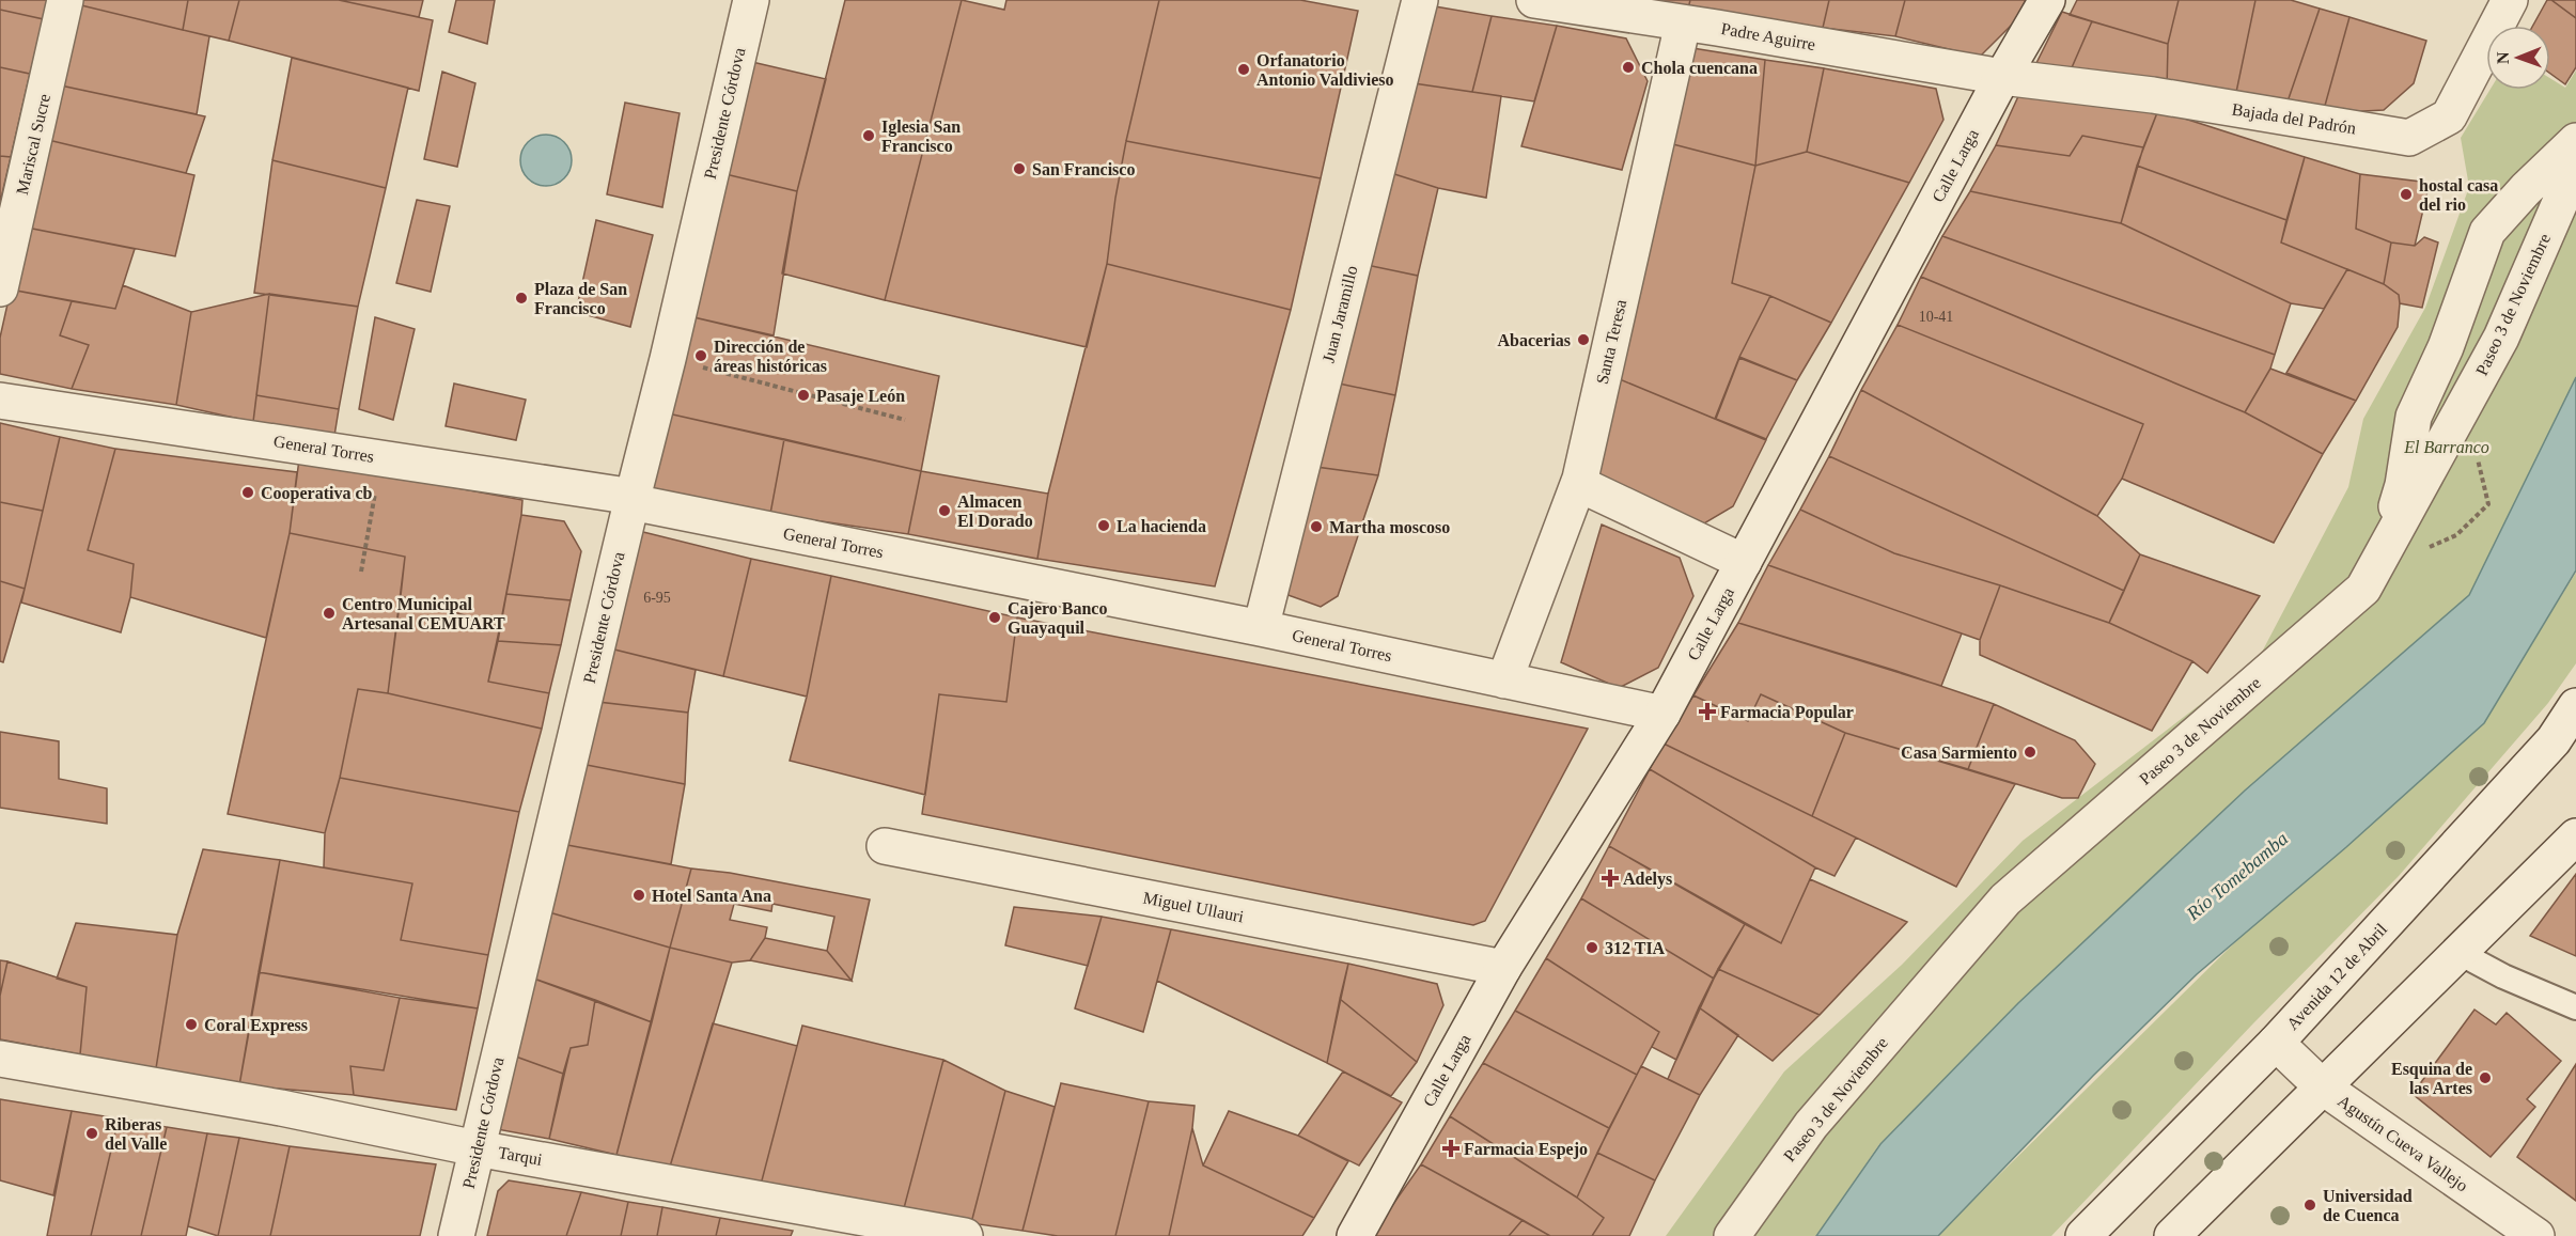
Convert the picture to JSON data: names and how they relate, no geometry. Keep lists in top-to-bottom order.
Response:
{
  "streets": {
    "street": [
      "Padre Aguirre",
      "Presidente Córdova",
      "Bajada del Padrón",
      "Mariscal Sucre",
      "Calle Larga",
      "Paseo 3 de Noviembre",
      "Juan Jaramillo",
      "Santa Teresa",
      "General Torres",
      "Miguel Ullauri",
      "Avenida 12 de Abril",
      "Agustín Cueva Vallejo",
      "Tarqui"
    ]
  },
  "crossings": [
    ["Padre Aguirre", "Bajada del Padrón"],
    ["Padre Aguirre", "Calle Larga"],
    ["Padre Aguirre", "Santa Teresa"],
    ["Presidente Córdova", "General Torres"],
    ["Presidente Córdova", "Tarqui"],
    ["Bajada del Padrón", "Calle Larga"],
    ["Calle Larga", "General Torres"],
    ["Calle Larga", "Miguel Ullauri"],
    ["Juan Jaramillo", "General Torres"],
    ["Santa Teresa", "General Torres"],
    ["Avenida 12 de Abril", "Agustín Cueva Vallejo"]
  ],
  "water": ["Río Tomebamba"],
  "parks": ["El Barranco"],
  "places": {
    "other": [
      "Chola cuencana",
      "Orfanatorio Antonio Valdivieso",
      "Iglesia San Francisco",
      "San Francisco",
      "hostal casa del rio",
      "Plaza de San Francisco",
      "Abacerias",
      "Dirección de áreas históricas",
      "Pasaje León",
      "Cooperativa cb",
      "Almacen El Dorado",
      "La hacienda",
      "Martha moscoso",
      "Centro Municipal Artesanal CEMUART",
      "Cajero Banco Guayaquil",
      "Casa Sarmiento",
      "Hotel Santa Ana",
      "312 TIA",
      "Coral Express",
      "Esquina de las Artes",
      "Riberas del Valle",
      "Universidad de Cuenca"
    ],
    "health": ["Farmacia Popular", "Adelys", "Farmacia Espejo"]
  },
  "house_numbers": ["10-41", "6-95"],
  "north": "left"
}
